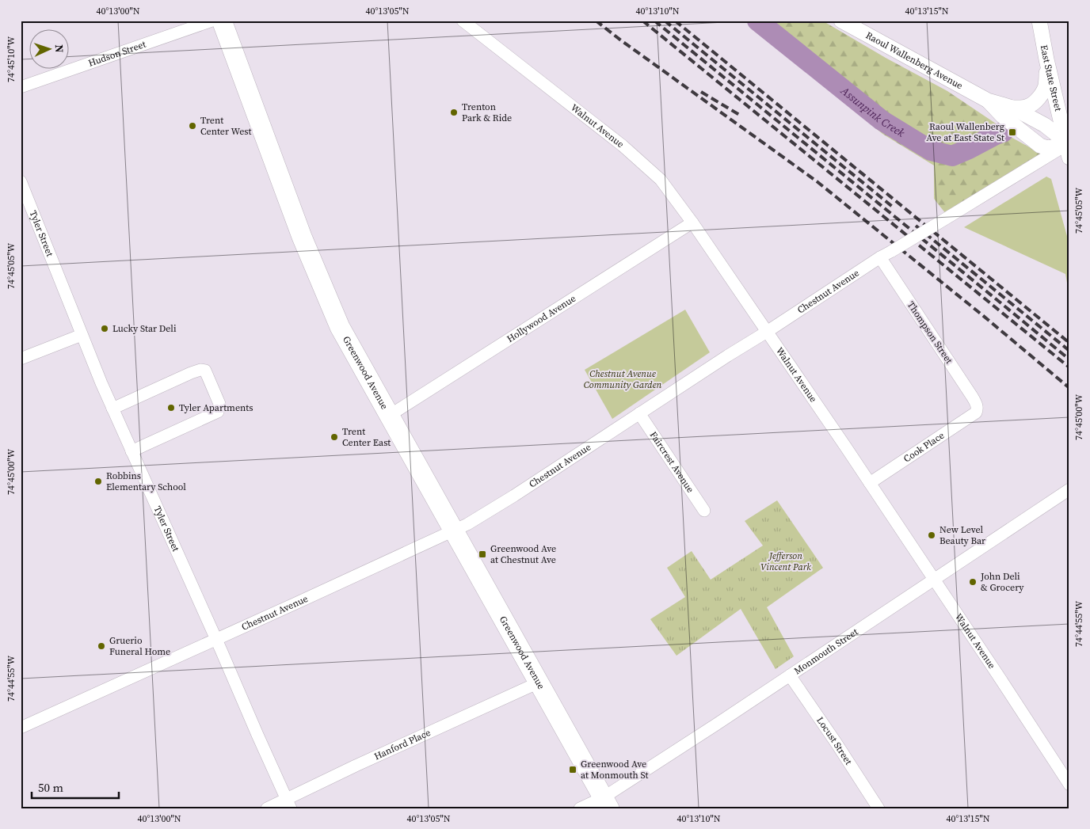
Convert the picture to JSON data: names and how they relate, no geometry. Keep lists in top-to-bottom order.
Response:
{
  "streets": {
    "main road": ["Greenwood Avenue"],
    "street": [
      "Hudson Street",
      "Raoul Wallenberg Avenue",
      "East State Street",
      "Walnut Avenue",
      "Tyler Street",
      "Chestnut Avenue",
      "Hollywood Avenue",
      "Thompson Street",
      "Cook Place",
      "Faircrest Avenue",
      "Monmouth Street",
      "Locust Street",
      "Hanford Place"
    ]
  },
  "crossings": [
    ["Raoul Wallenberg Avenue", "East State Street"],
    ["Raoul Wallenberg Avenue", "Chestnut Avenue"],
    ["East State Street", "Chestnut Avenue"],
    ["Walnut Avenue", "Chestnut Avenue"],
    ["Walnut Avenue", "Hollywood Avenue"],
    ["Walnut Avenue", "Cook Place"],
    ["Walnut Avenue", "Monmouth Street"],
    ["Tyler Street", "Chestnut Avenue"],
    ["Tyler Street", "Hanford Place"],
    ["Chestnut Avenue", "Thompson Street"],
    ["Chestnut Avenue", "Greenwood Avenue"],
    ["Chestnut Avenue", "Faircrest Avenue"],
    ["Hollywood Avenue", "Greenwood Avenue"],
    ["Thompson Street", "Cook Place"],
    ["Greenwood Avenue", "Monmouth Street"],
    ["Greenwood Avenue", "Hanford Place"],
    ["Monmouth Street", "Locust Street"]
  ],
  "water": ["Assunpink Creek"],
  "parks": ["Chestnut Avenue Community Garden", "Jefferson Vincent Park"],
  "places": {
    "other": [
      "Trenton Park & Ride",
      "Trent Center West",
      "Lucky Star Deli",
      "Tyler Apartments",
      "Trent Center East",
      "Robbins Elementary School",
      "New Level Beauty Bar",
      "John Deli & Grocery",
      "Gruerio Funeral Home"
    ],
    "transit": ["Raoul Wallenberg Ave at East State St", "Greenwood Ave at Chestnut Ave", "Greenwood Ave at Monmouth St"]
  },
  "scale_bar": "50 m",
  "north": "right",
  "coordinates": [
    "40°13'00\"N",
    "40°13'05\"N",
    "40°13'10\"N",
    "40°13'15\"N",
    "74°45'10\"W",
    "74°45'05\"W",
    "74°45'00\"W",
    "74°44'55\"W"
  ]
}
